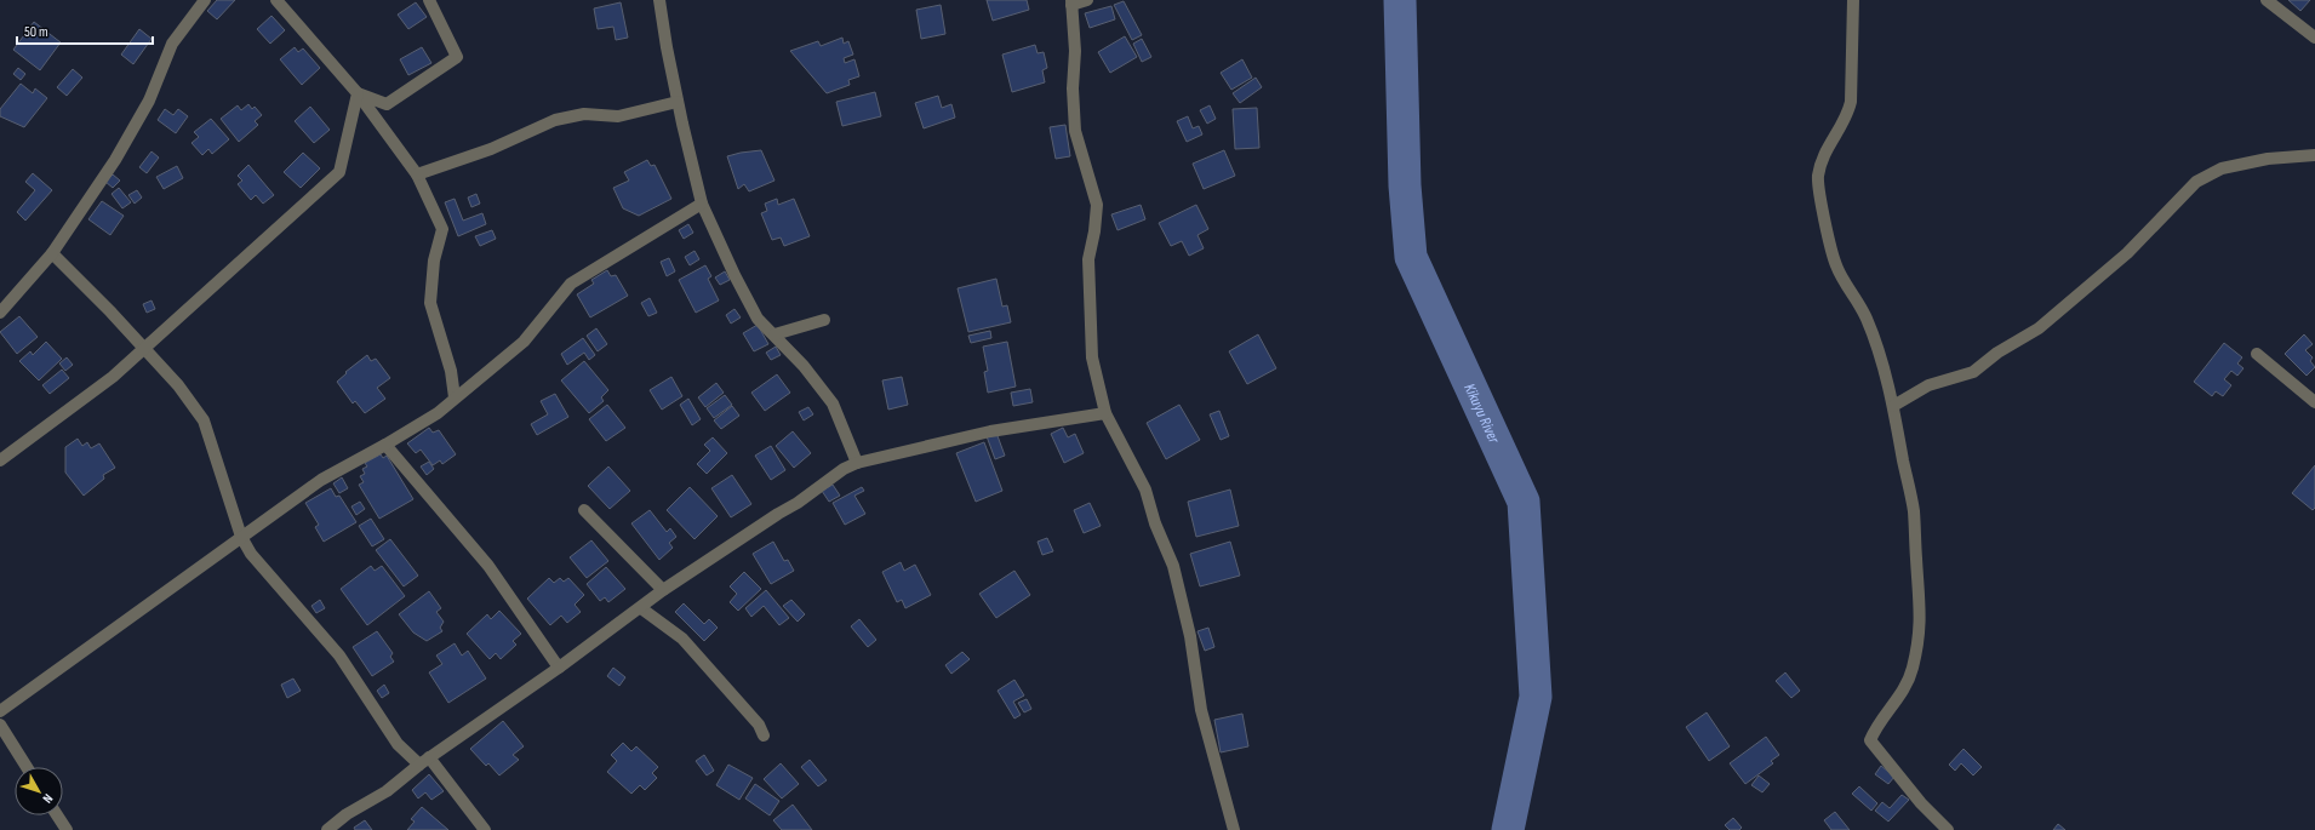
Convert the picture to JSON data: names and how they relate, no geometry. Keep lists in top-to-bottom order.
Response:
{
  "water": ["Kikuyu River"],
  "scale_bar": "50 m",
  "north": "bottom right"
}
